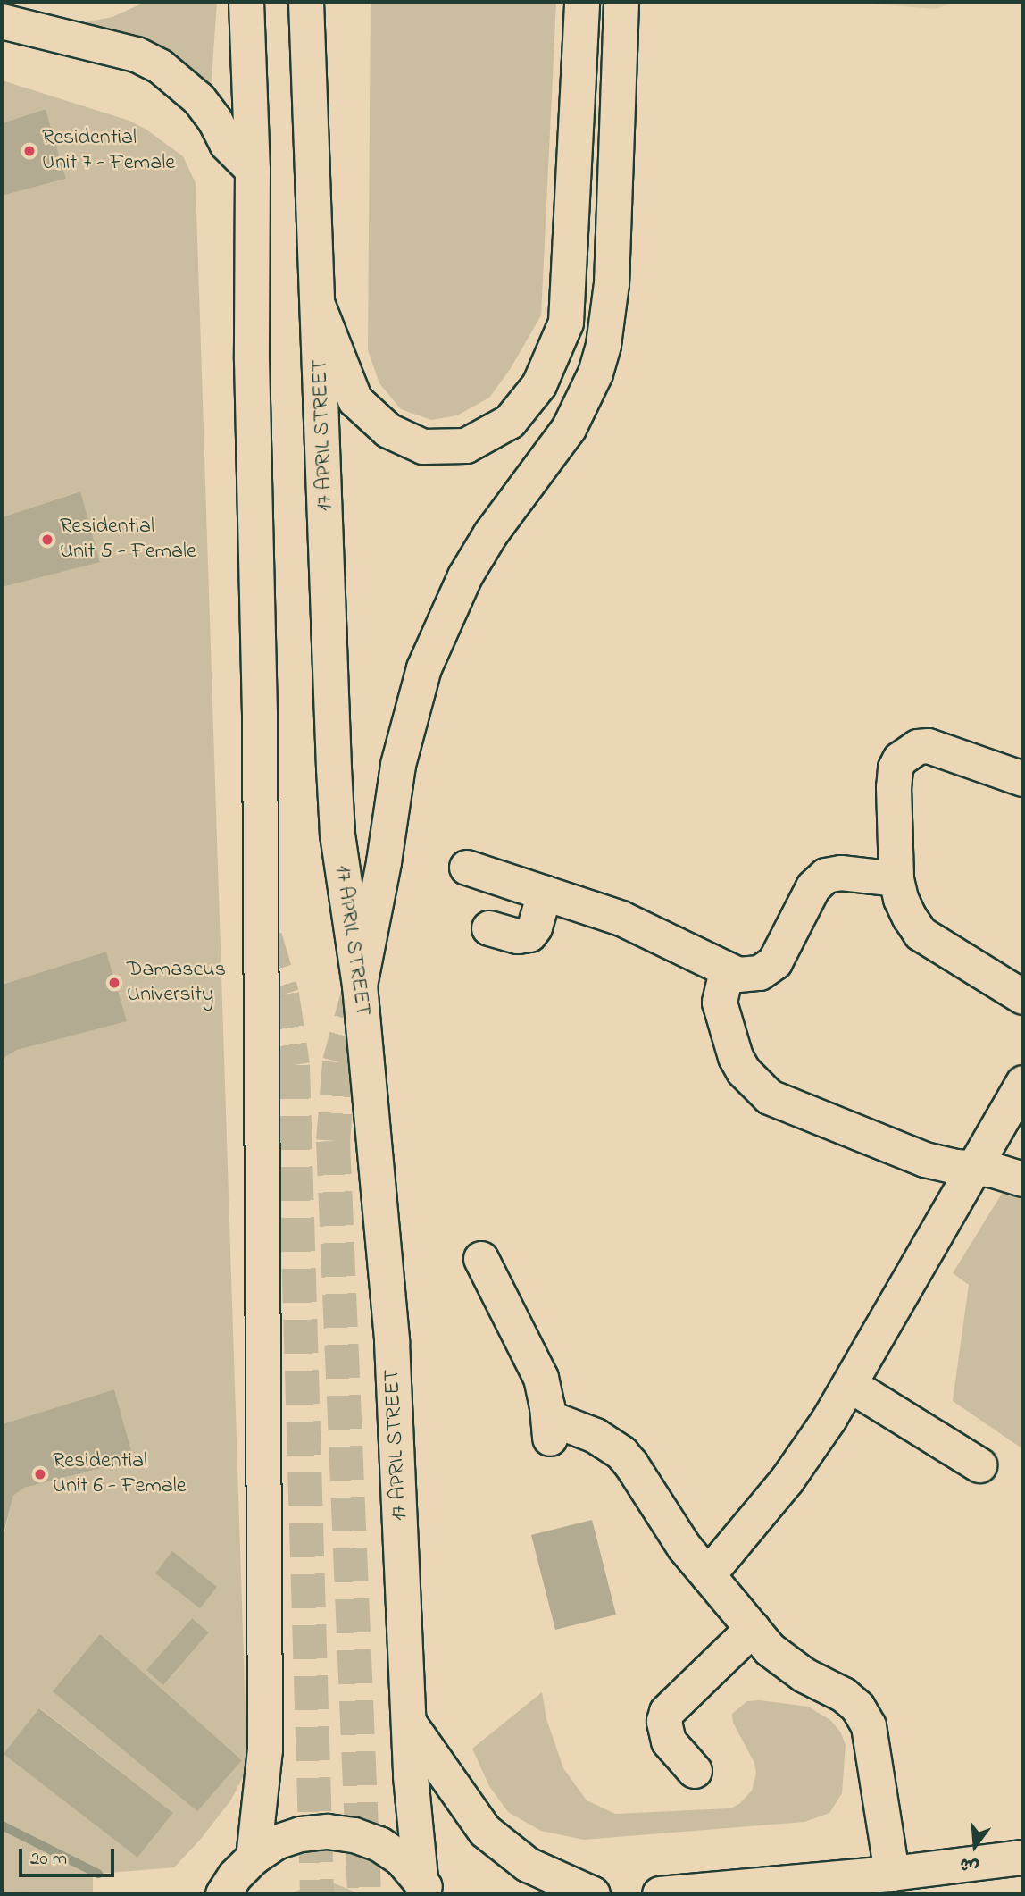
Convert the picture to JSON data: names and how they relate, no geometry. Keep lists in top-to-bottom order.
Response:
{
  "streets": {
    "main road": ["17 APRIL STREET"]
  },
  "places": [
    "Residential Unit 7 - Female",
    "Residential Unit 5 - Female",
    "Damascus University",
    "Residential Unit 6 - Female"
  ],
  "scale_bar": "20 m",
  "north": "bottom"
}
